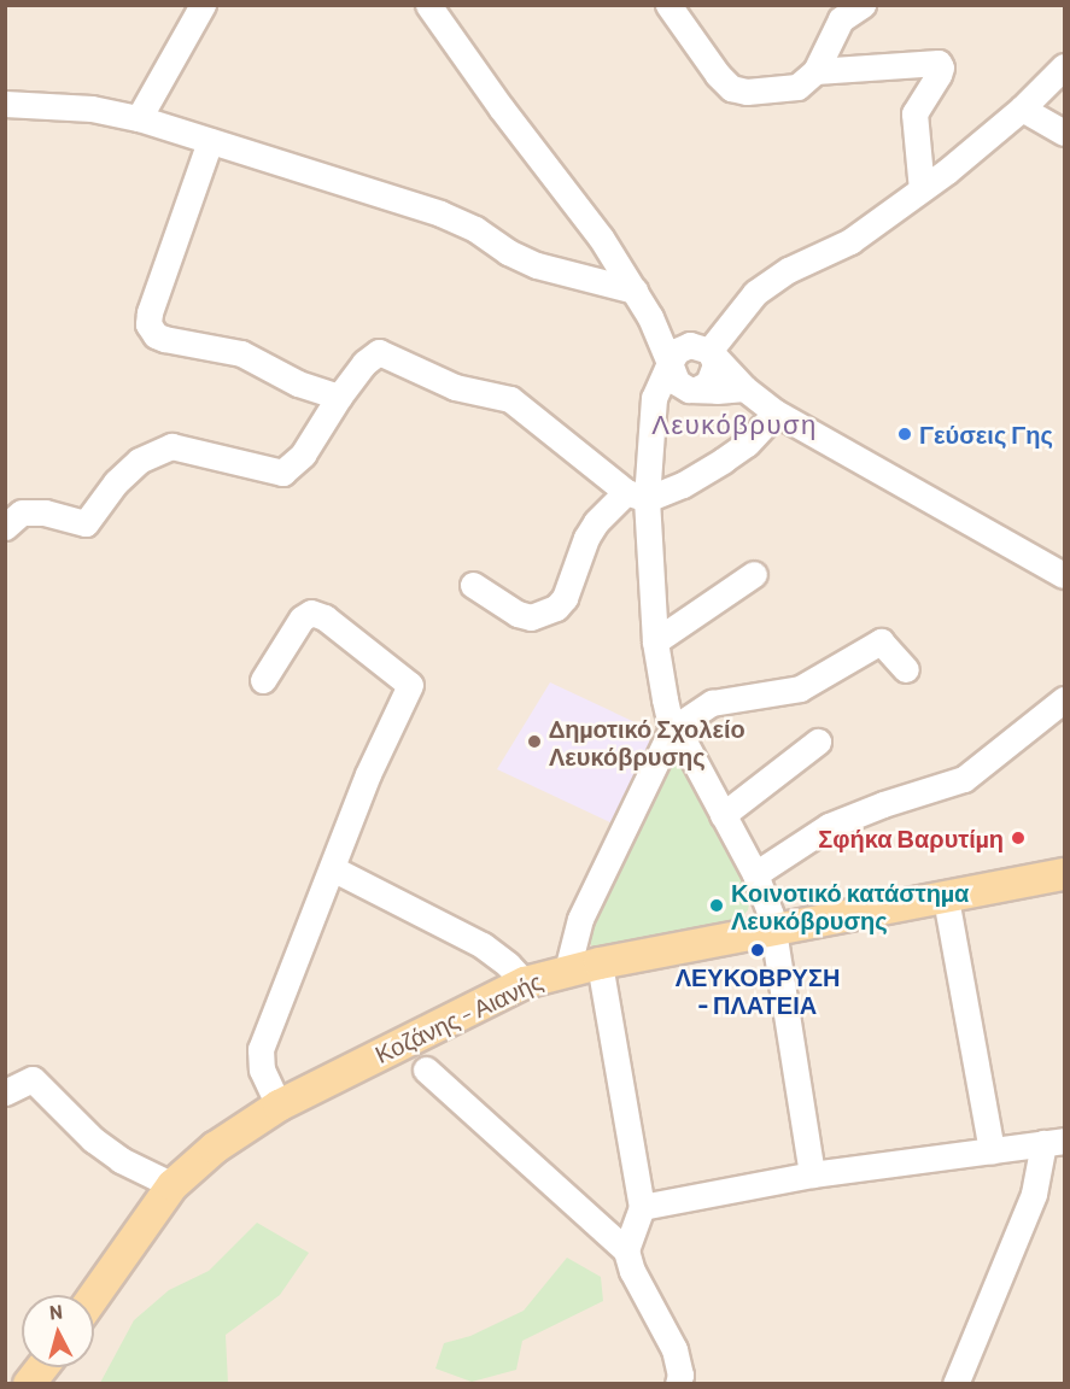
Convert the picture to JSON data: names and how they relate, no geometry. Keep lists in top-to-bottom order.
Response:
{
  "streets": {
    "main road": ["Κοζάνης - Αιανής"]
  },
  "districts": ["Λευκόβρυση"],
  "places": [
    "Γεύσεις Γης",
    "Δημοτικό Σχολείο Λευκόβρυσης",
    "Σφήκα Βαρυτίμη",
    "Κοινοτικό κατάστημα Λευκόβρυσης",
    "ΛΕΥΚΟΒΡΥΣΗ - ΠΛΑΤΕΙΑ"
  ],
  "north": "top"
}
